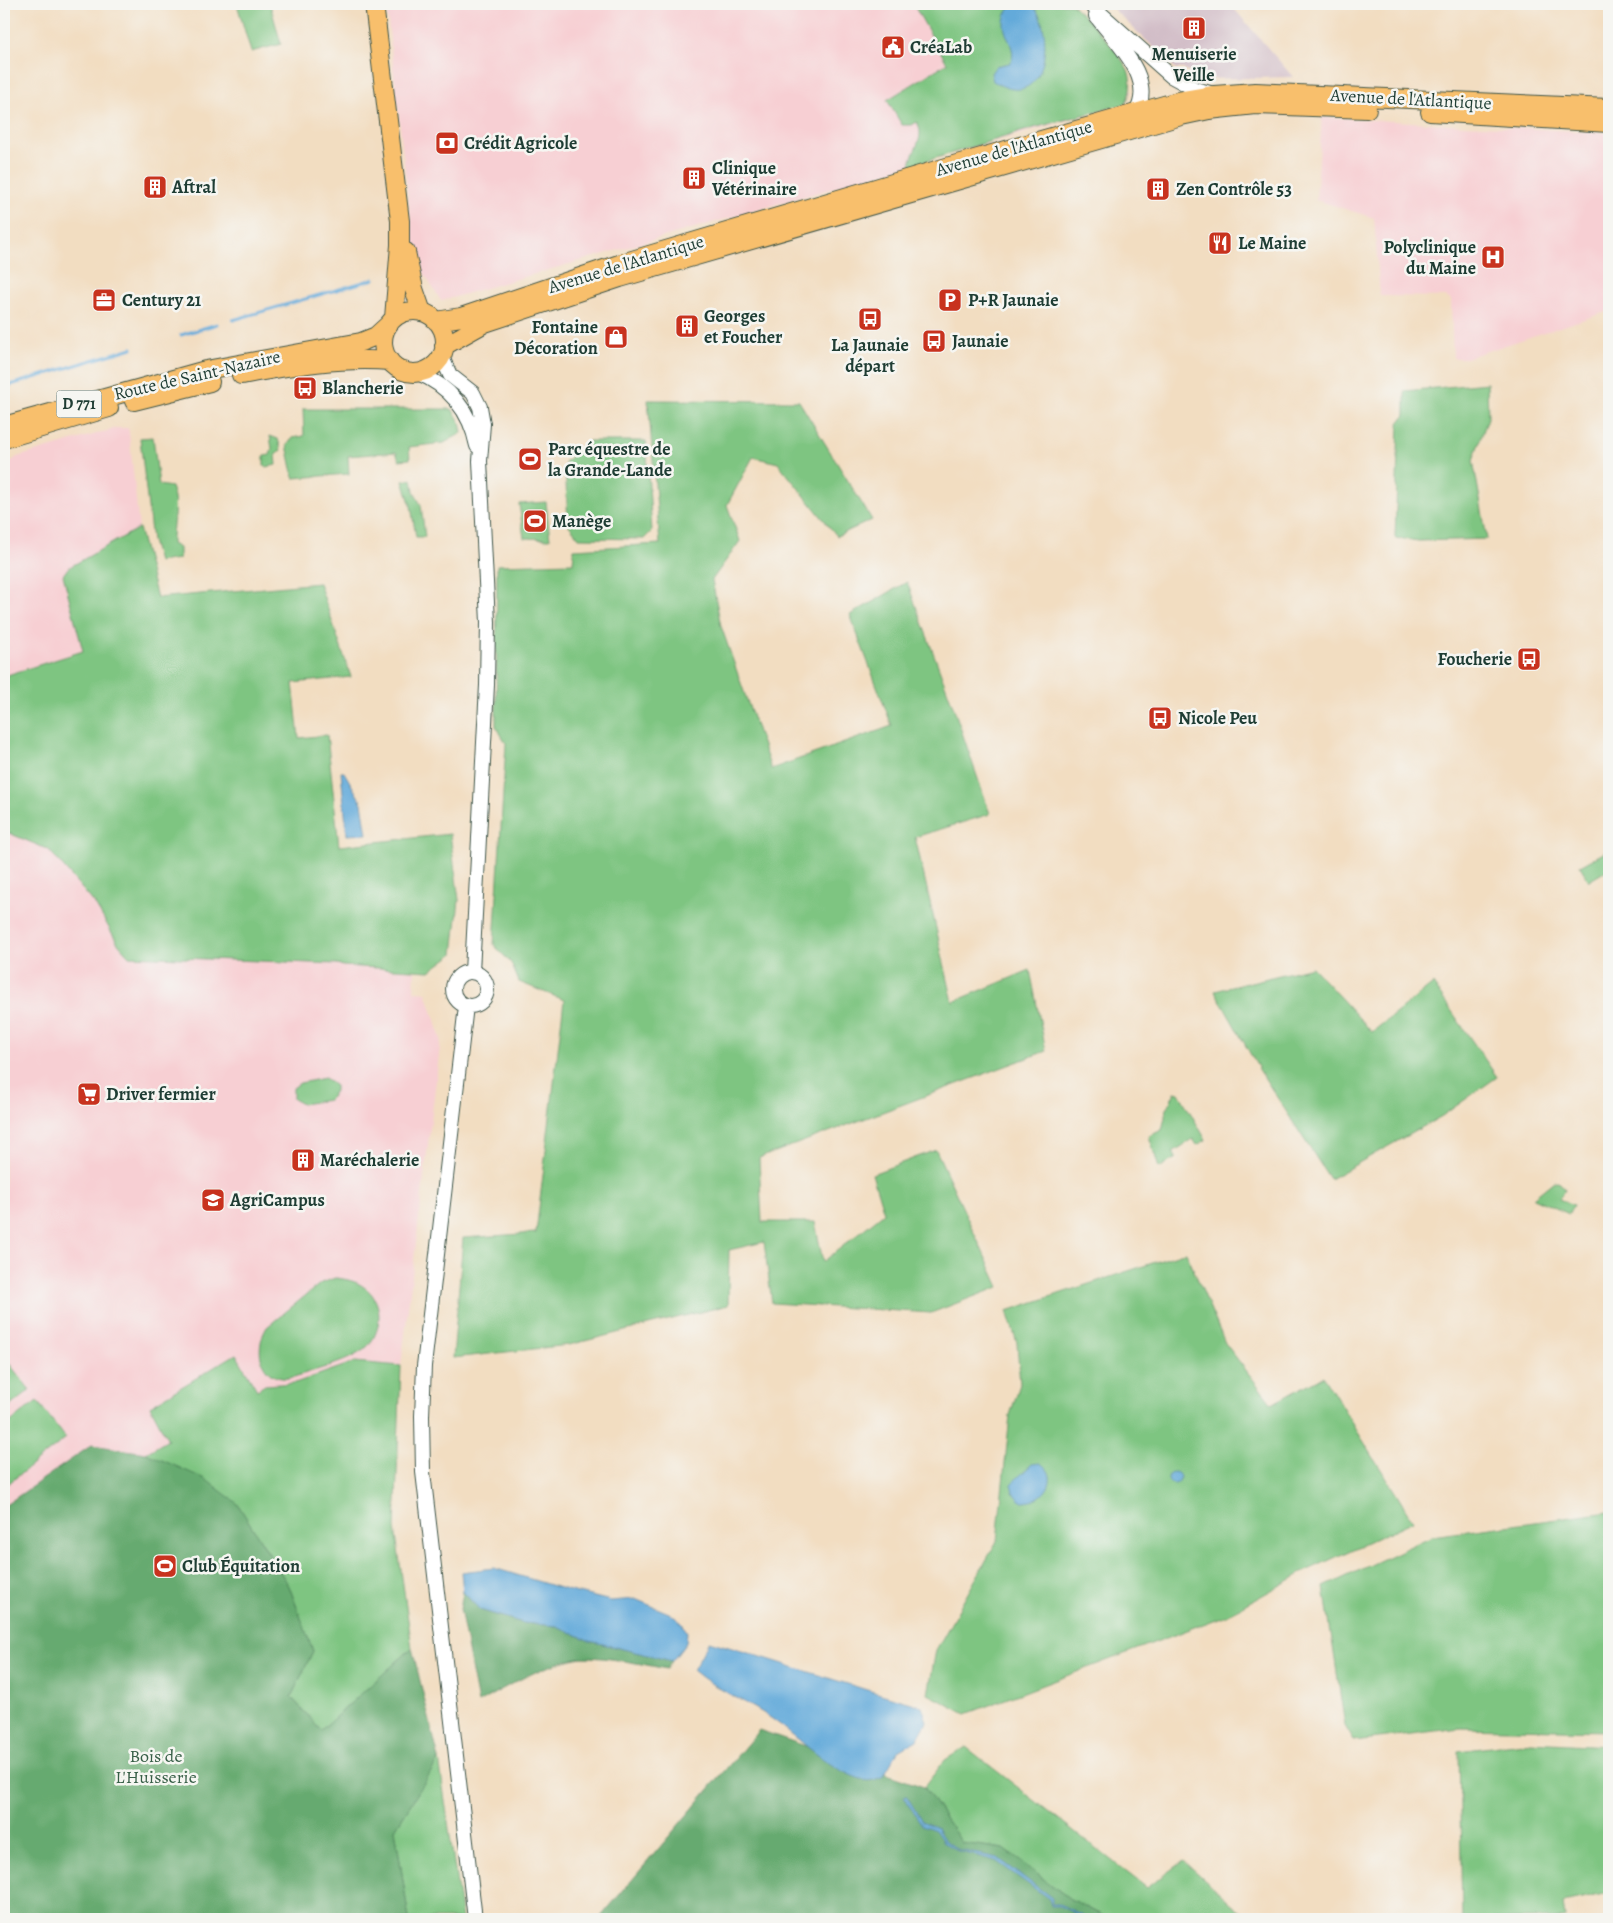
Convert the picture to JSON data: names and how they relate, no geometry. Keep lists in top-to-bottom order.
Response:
{
  "streets": {
    "main road": ["Avenue de l'Atlantique", "Route de Saint-Nazaire", "D 771"]
  },
  "crossings": [
    ["Avenue de l'Atlantique", "Route de Saint-Nazaire"]
  ],
  "parks": ["Bois de L'Huisserie"],
  "places": {
    "building": [
      "Menuiserie Veille",
      "Clinique Vétérinaire",
      "Aftral",
      "Zen Contrôle 53",
      "Georges et Foucher",
      "Maréchalerie"
    ],
    "public building": ["CréaLab"],
    "bank": ["Crédit Agricole"],
    "restaurant": ["Le Maine"],
    "hospital": ["Polyclinique du Maine"],
    "office": ["Century 21"],
    "parking": ["P+R Jaunaie"],
    "bus stop": [
      "La Jaunaie départ",
      "Jaunaie",
      "Blancherie",
      "Foucherie",
      "Nicole Peu"
    ],
    "shop": ["Fontaine Décoration"],
    "sports": ["Parc équestre de la Grande-Lande", "Manège", "Club Équitation"],
    "supermarket": ["Driver fermier"],
    "school or university": ["AgriCampus"]
  }
}
